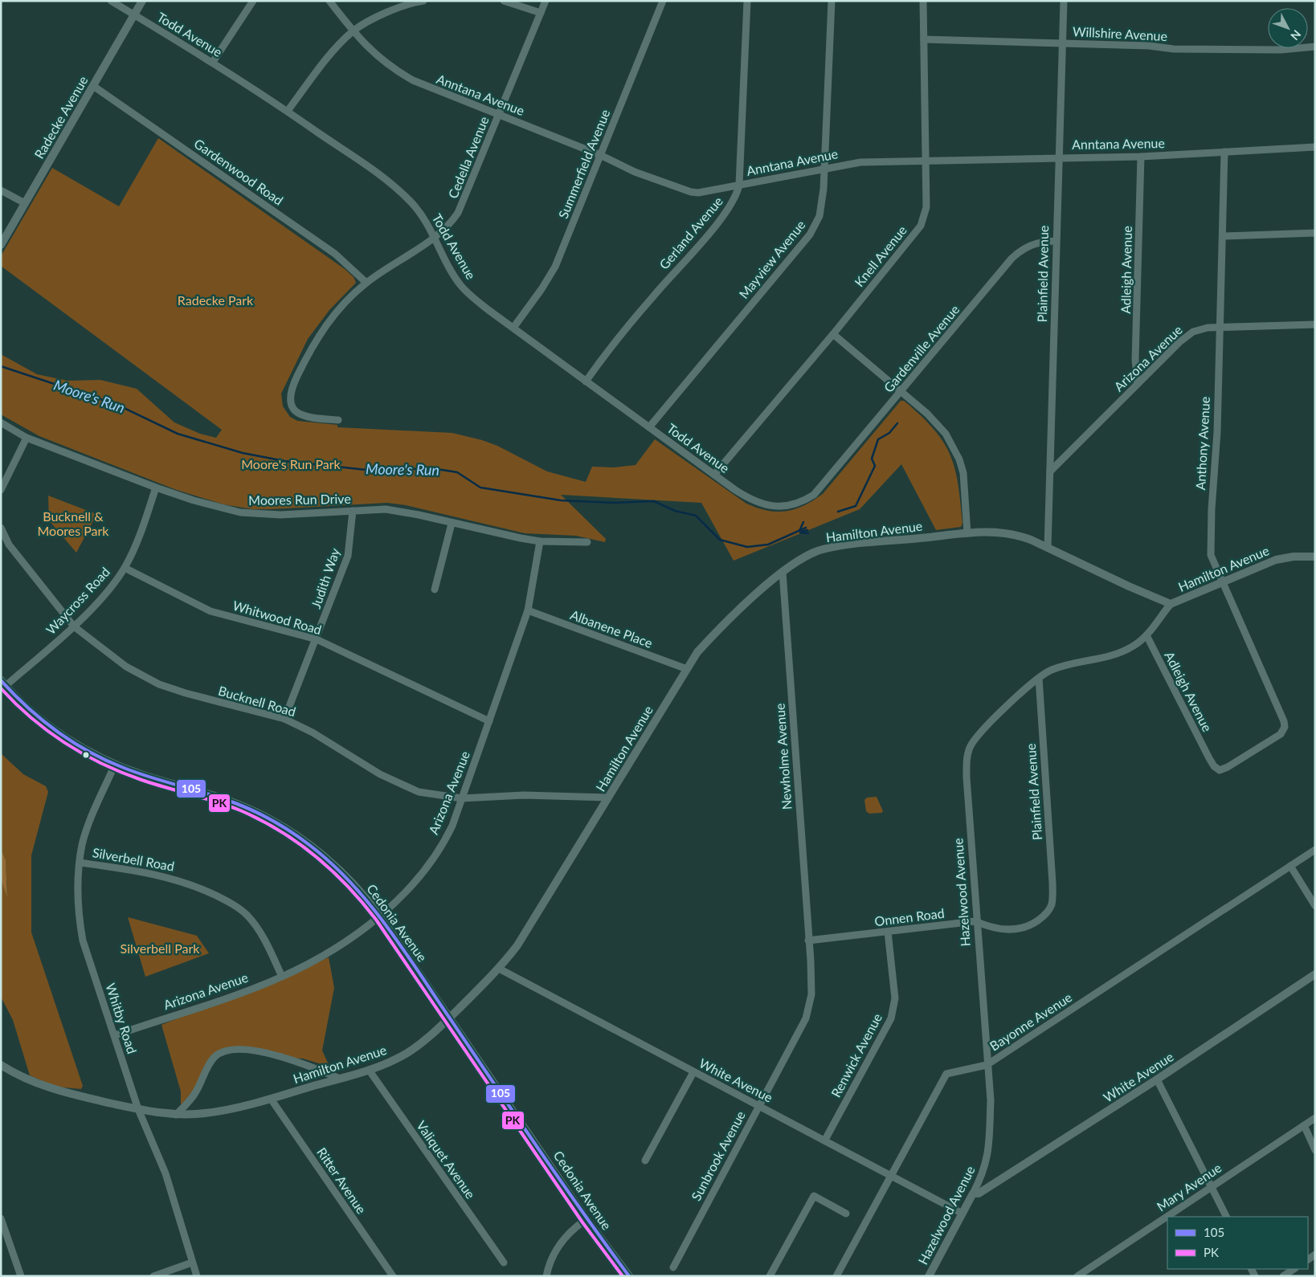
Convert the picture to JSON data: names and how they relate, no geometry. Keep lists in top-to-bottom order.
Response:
{
  "streets": {
    "street": [
      "Willshire Avenue",
      "Todd Avenue",
      "Anntana Avenue",
      "Radecke Avenue",
      "Cedella Avenue",
      "Summerfield Avenue",
      "Gardenwood Road",
      "Gerland Avenue",
      "Knell Avenue",
      "Mayview Avenue",
      "Adleigh Avenue",
      "Plainfield Avenue",
      "Gardenville Avenue",
      "Arizona Avenue",
      "Anthony Avenue",
      "Moores Run Drive",
      "Hamilton Avenue",
      "Judith Way",
      "Waycross Road",
      "Whitwood Road",
      "Albanene Place",
      "Bucknell Road",
      "Newholme Avenue",
      "Silverbell Road",
      "Hazelwood Avenue",
      "Onnen Road",
      "Cedonia Avenue",
      "Whitby Road",
      "Bayonne Avenue",
      "Renwick Avenue",
      "White Avenue",
      "Sunbrook Avenue",
      "Valiquet Avenue",
      "Ritter Avenue",
      "Mary Avenue"
    ]
  },
  "crossings": [
    ["Willshire Avenue", "Knell Avenue"],
    ["Willshire Avenue", "Plainfield Avenue"],
    ["Todd Avenue", "Radecke Avenue"],
    ["Todd Avenue", "Cedella Avenue"],
    ["Todd Avenue", "Summerfield Avenue"],
    ["Todd Avenue", "Gerland Avenue"],
    ["Todd Avenue", "Knell Avenue"],
    ["Todd Avenue", "Mayview Avenue"],
    ["Todd Avenue", "Gardenville Avenue"],
    ["Anntana Avenue", "Cedella Avenue"],
    ["Anntana Avenue", "Summerfield Avenue"],
    ["Anntana Avenue", "Gerland Avenue"],
    ["Anntana Avenue", "Knell Avenue"],
    ["Anntana Avenue", "Mayview Avenue"],
    ["Anntana Avenue", "Adleigh Avenue"],
    ["Anntana Avenue", "Plainfield Avenue"],
    ["Anntana Avenue", "Anthony Avenue"],
    ["Radecke Avenue", "Gardenwood Road"],
    ["Cedella Avenue", "Gardenwood Road"],
    ["Adleigh Avenue", "Arizona Avenue"],
    ["Adleigh Avenue", "Anthony Avenue"],
    ["Adleigh Avenue", "Hazelwood Avenue"],
    ["Plainfield Avenue", "Gardenville Avenue"],
    ["Plainfield Avenue", "Arizona Avenue"],
    ["Plainfield Avenue", "Hamilton Avenue"],
    ["Plainfield Avenue", "Hazelwood Avenue"],
    ["Plainfield Avenue", "Onnen Road"],
    ["Arizona Avenue", "Anthony Avenue"],
    ["Arizona Avenue", "Moores Run Drive"],
    ["Arizona Avenue", "Whitwood Road"],
    ["Arizona Avenue", "Albanene Place"],
    ["Arizona Avenue", "Bucknell Road"],
    ["Arizona Avenue", "Silverbell Road"],
    ["Arizona Avenue", "Cedonia Avenue"],
    ["Arizona Avenue", "Whitby Road"],
    ["Anthony Avenue", "Hamilton Avenue"],
    ["Moores Run Drive", "Judith Way"],
    ["Moores Run Drive", "Waycross Road"],
    ["Hamilton Avenue", "Albanene Place"],
    ["Hamilton Avenue", "Bucknell Road"],
    ["Hamilton Avenue", "Newholme Avenue"],
    ["Hamilton Avenue", "Hazelwood Avenue"],
    ["Hamilton Avenue", "Cedonia Avenue"],
    ["Hamilton Avenue", "Whitby Road"],
    ["Hamilton Avenue", "White Avenue"],
    ["Hamilton Avenue", "Valiquet Avenue"],
    ["Hamilton Avenue", "Ritter Avenue"],
    ["Judith Way", "Whitwood Road"],
    ["Judith Way", "Bucknell Road"],
    ["Waycross Road", "Whitwood Road"],
    ["Waycross Road", "Bucknell Road"],
    ["Waycross Road", "Cedonia Avenue"],
    ["Newholme Avenue", "Onnen Road"],
    ["Newholme Avenue", "Sunbrook Avenue"],
    ["Silverbell Road", "Whitby Road"],
    ["Hazelwood Avenue", "Onnen Road"],
    ["Hazelwood Avenue", "Bayonne Avenue"],
    ["Hazelwood Avenue", "White Avenue"],
    ["Onnen Road", "Renwick Avenue"],
    ["Onnen Road", "Sunbrook Avenue"],
    ["Cedonia Avenue", "Whitby Road"],
    ["Bayonne Avenue", "White Avenue"],
    ["Renwick Avenue", "White Avenue"],
    ["White Avenue", "Sunbrook Avenue"]
  ],
  "water": ["Moore's Run"],
  "parks": [
    "Radecke Park",
    "Moore's Run Park",
    "Bucknell & Moores Park",
    "Silverbell Park"
  ],
  "lines": ["transit line 105", "transit line PK"],
  "legend": ["105", "PK"],
  "north": "bottom right"
}
